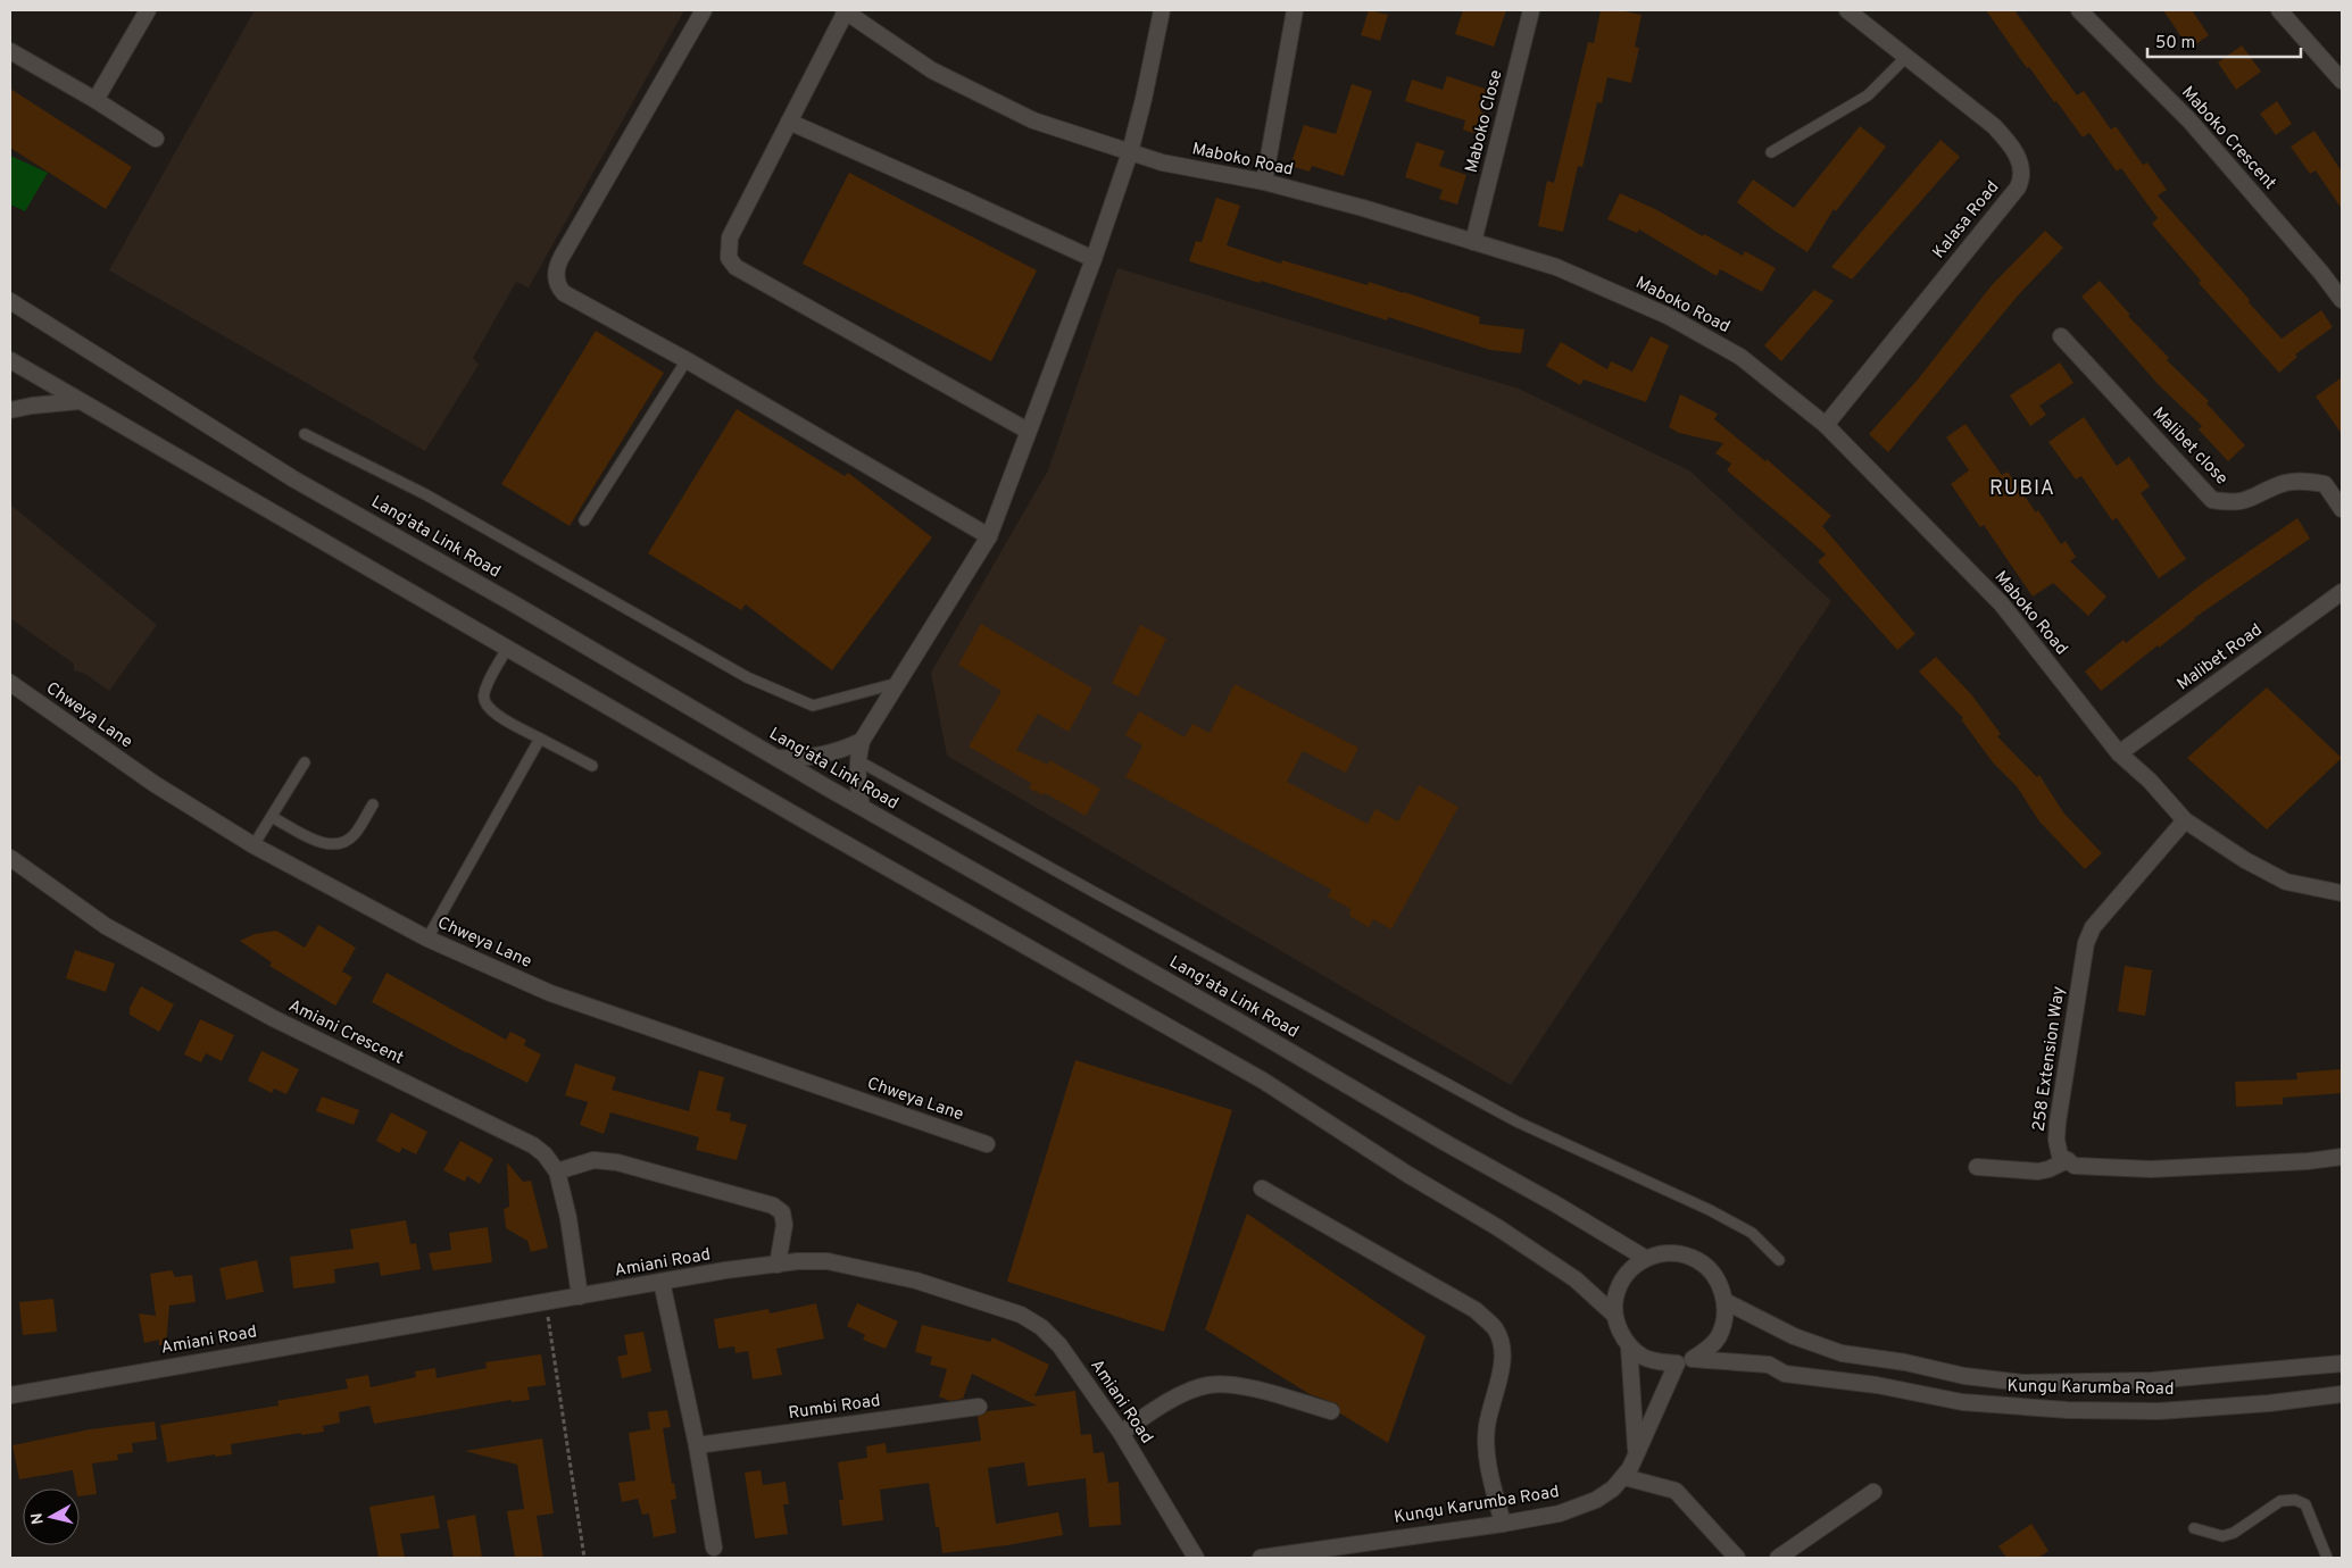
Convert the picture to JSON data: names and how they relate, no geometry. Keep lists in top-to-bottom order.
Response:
{
  "streets": {
    "street": [
      "Maboko Close",
      "Maboko Crescent",
      "Maboko Road",
      "Kalasa Road",
      "Malibet close",
      "Lang'ata Link Road",
      "Malibet Road",
      "Chweya Lane",
      "Amiani Crescent",
      "258 Extension Way",
      "Amiani Road",
      "Kungu Karumba Road",
      "Rumbi Road"
    ]
  },
  "crossings": [
    ["Maboko Close", "Maboko Road"],
    ["Maboko Road", "Kalasa Road"],
    ["Maboko Road", "Malibet Road"],
    ["Maboko Road", "258 Extension Way"],
    ["Amiani Crescent", "Amiani Road"]
  ],
  "districts": ["RUBIA"],
  "scale_bar": "50 m",
  "north": "left"
}
